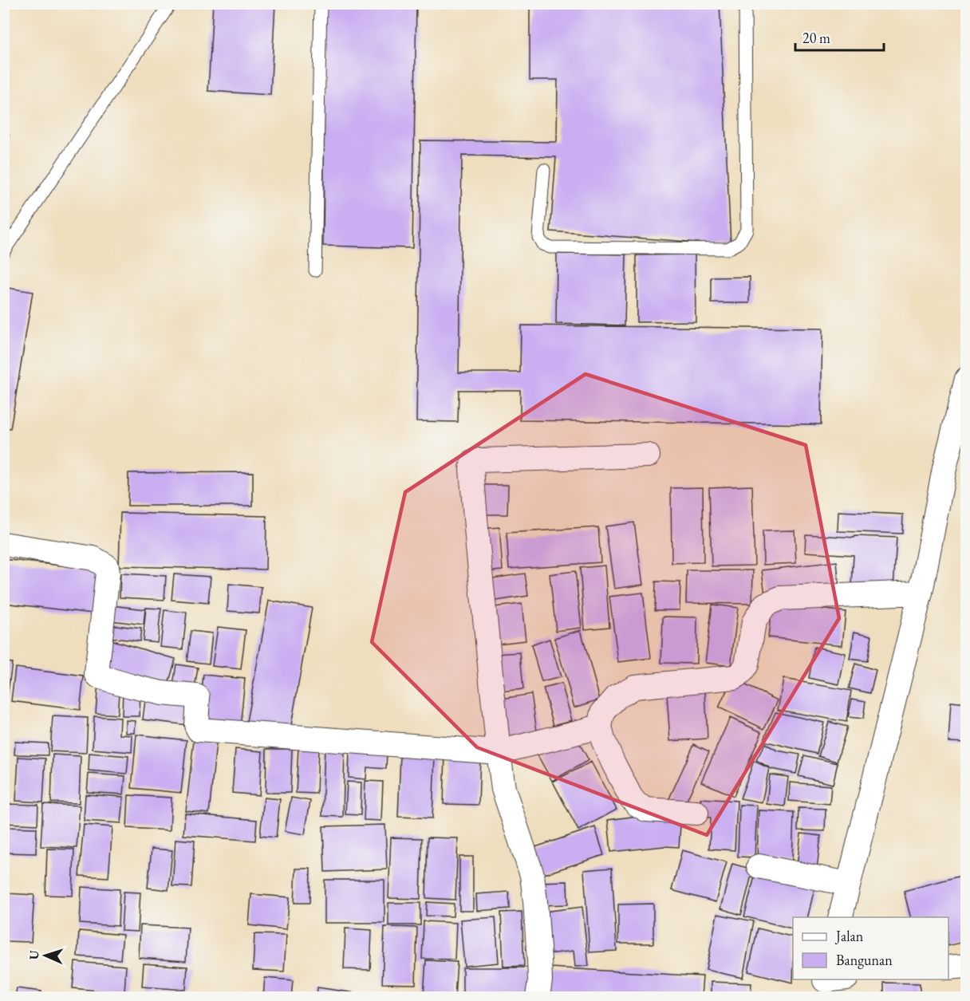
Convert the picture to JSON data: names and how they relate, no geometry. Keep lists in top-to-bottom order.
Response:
{
  "legend": ["Jalan", "Bangunan"],
  "scale_bar": "20 m",
  "north": "left"
}
